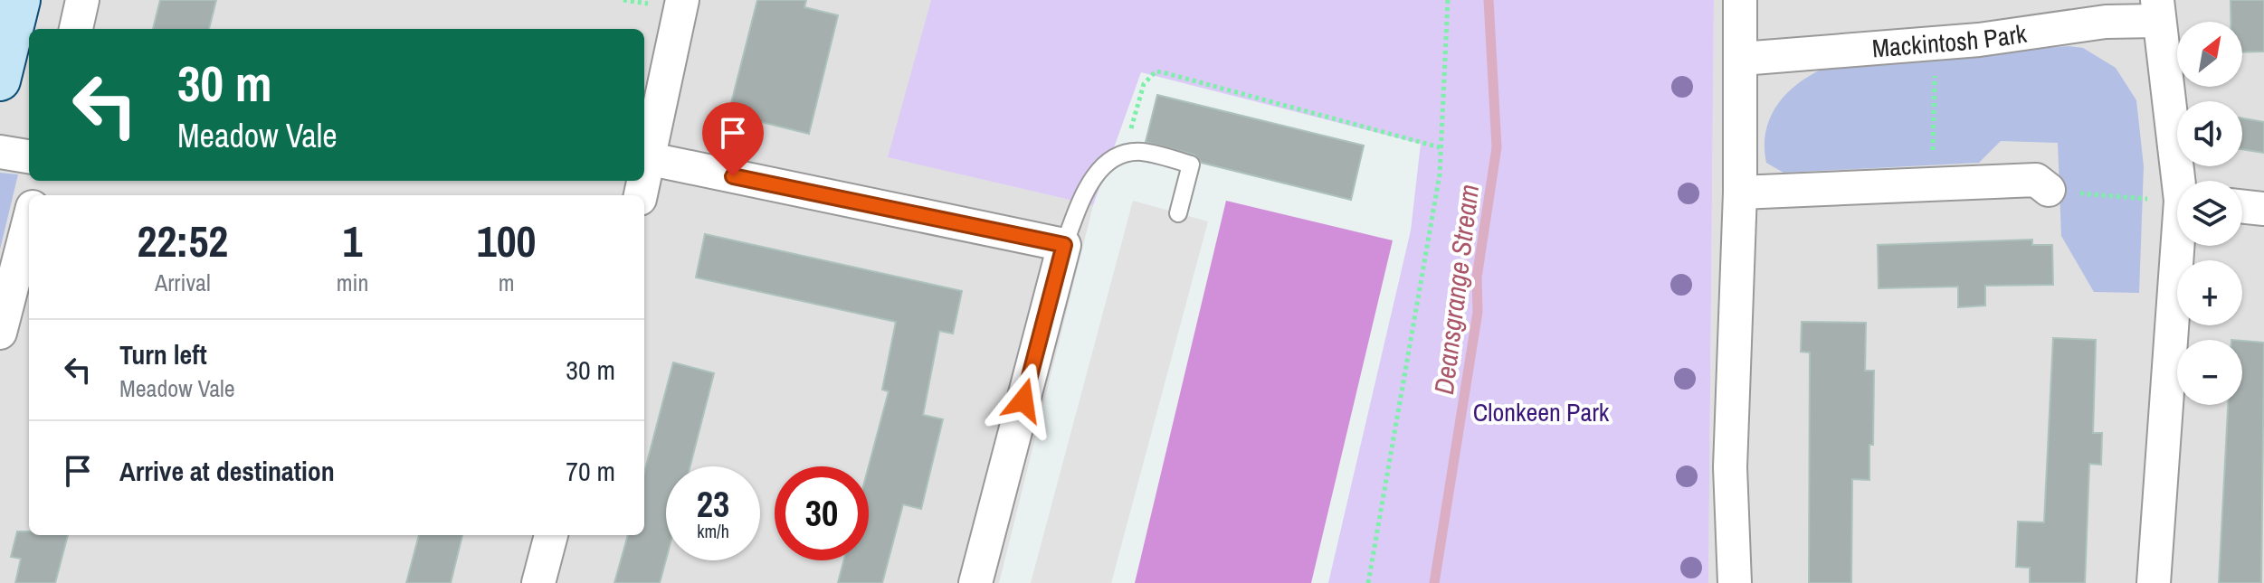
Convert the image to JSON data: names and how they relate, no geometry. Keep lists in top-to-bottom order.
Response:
{
  "streets": {
    "street": ["Mackintosh Park"]
  },
  "water": ["Deansgrange Stream"],
  "parks": ["Clonkeen Park"],
  "north": "top right",
  "page": {
    "map_buttons": ["+", "−"],
    "turn": ["30 m", "Meadow Vale"],
    "eta": [
      "22:52",
      "Arrival",
      "1",
      "min",
      "100",
      "m"
    ],
    "list": [
      {
        "name": "Turn left",
        "note": "Meadow Vale",
        "value": "30 m"
      },
      {
        "name": "Arrive at destination",
        "value": "70 m"
      }
    ],
    "speed": "23 km/h",
    "limit": "30"
  }
}
